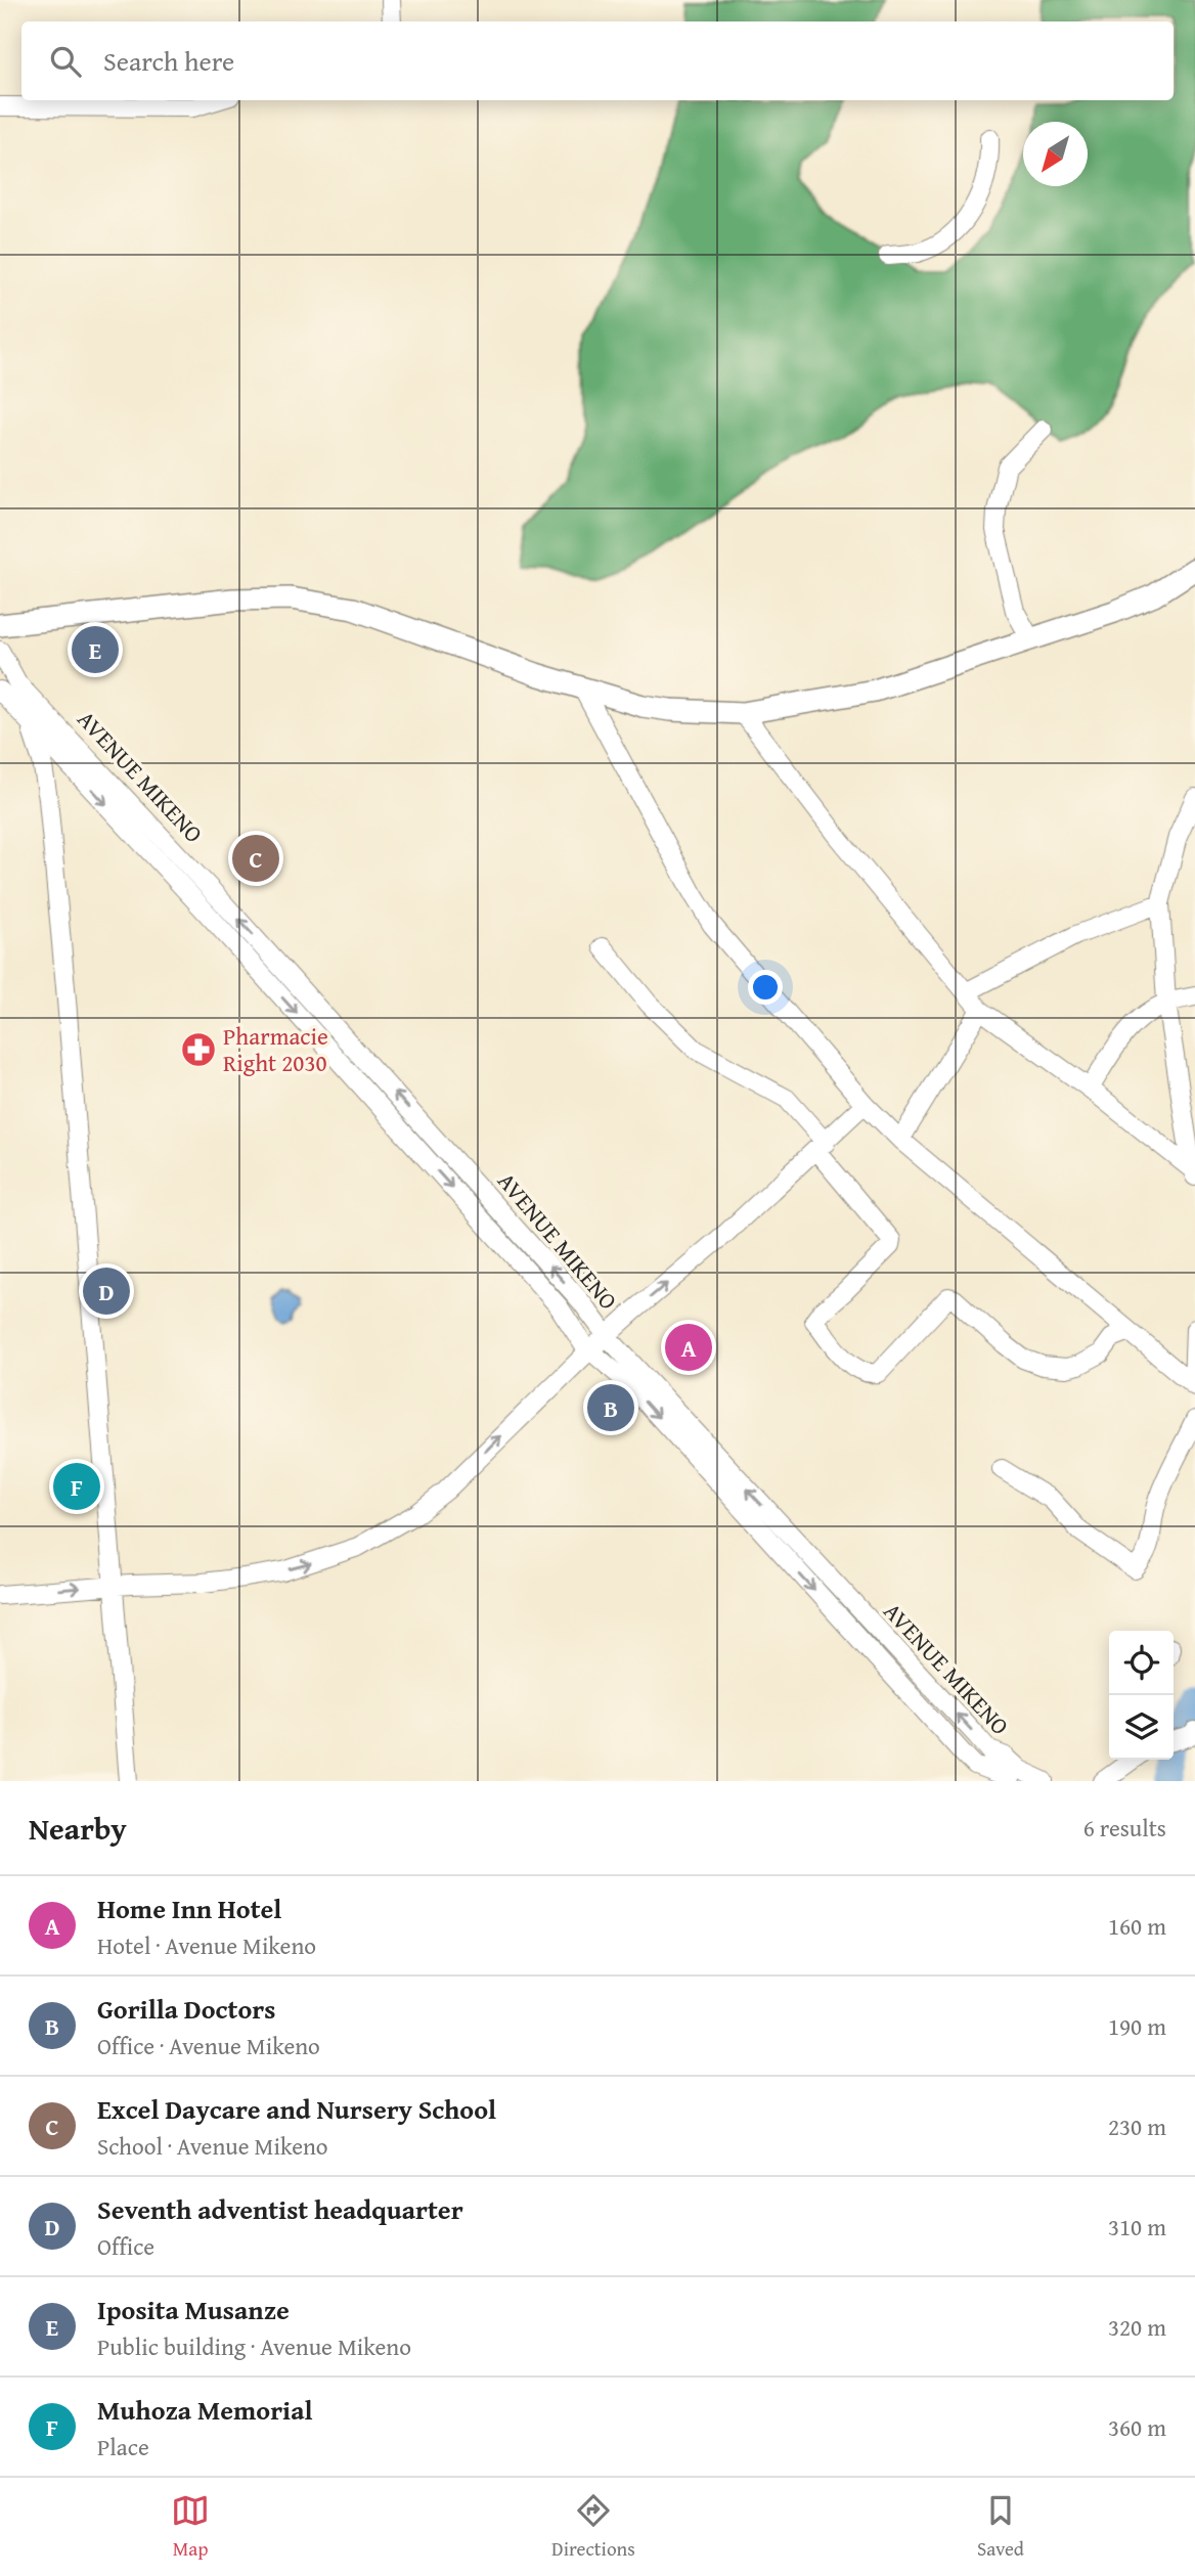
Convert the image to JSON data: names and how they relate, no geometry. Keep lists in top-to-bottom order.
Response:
{
  "streets": {
    "street": ["AVENUE MIKENO"]
  },
  "places": {
    "pharmacy": ["Pharmacie Right 2030"]
  },
  "north": "bottom left",
  "page": {
    "search": "Search here",
    "pins": [
      "E",
      "C",
      "D",
      "A",
      "B",
      "F"
    ],
    "heading": ["Nearby", "6 results"],
    "list": [
      {
        "mark": "A",
        "name": "Home Inn Hotel",
        "note": "Hotel · Avenue Mikeno",
        "value": "160 m"
      },
      {
        "mark": "B",
        "name": "Gorilla Doctors",
        "note": "Office · Avenue Mikeno",
        "value": "190 m"
      },
      {
        "mark": "C",
        "name": "Excel Daycare and Nursery School",
        "note": "School · Avenue Mikeno",
        "value": "230 m"
      },
      {
        "mark": "D",
        "name": "Seventh adventist headquarter",
        "note": "Office",
        "value": "310 m"
      },
      {
        "mark": "E",
        "name": "Iposita Musanze",
        "note": "Public building · Avenue Mikeno",
        "value": "320 m"
      },
      {
        "mark": "F",
        "name": "Muhoza Memorial",
        "note": "Place",
        "value": "360 m"
      }
    ],
    "nav": ["Map", "Directions", "Saved"]
  }
}
